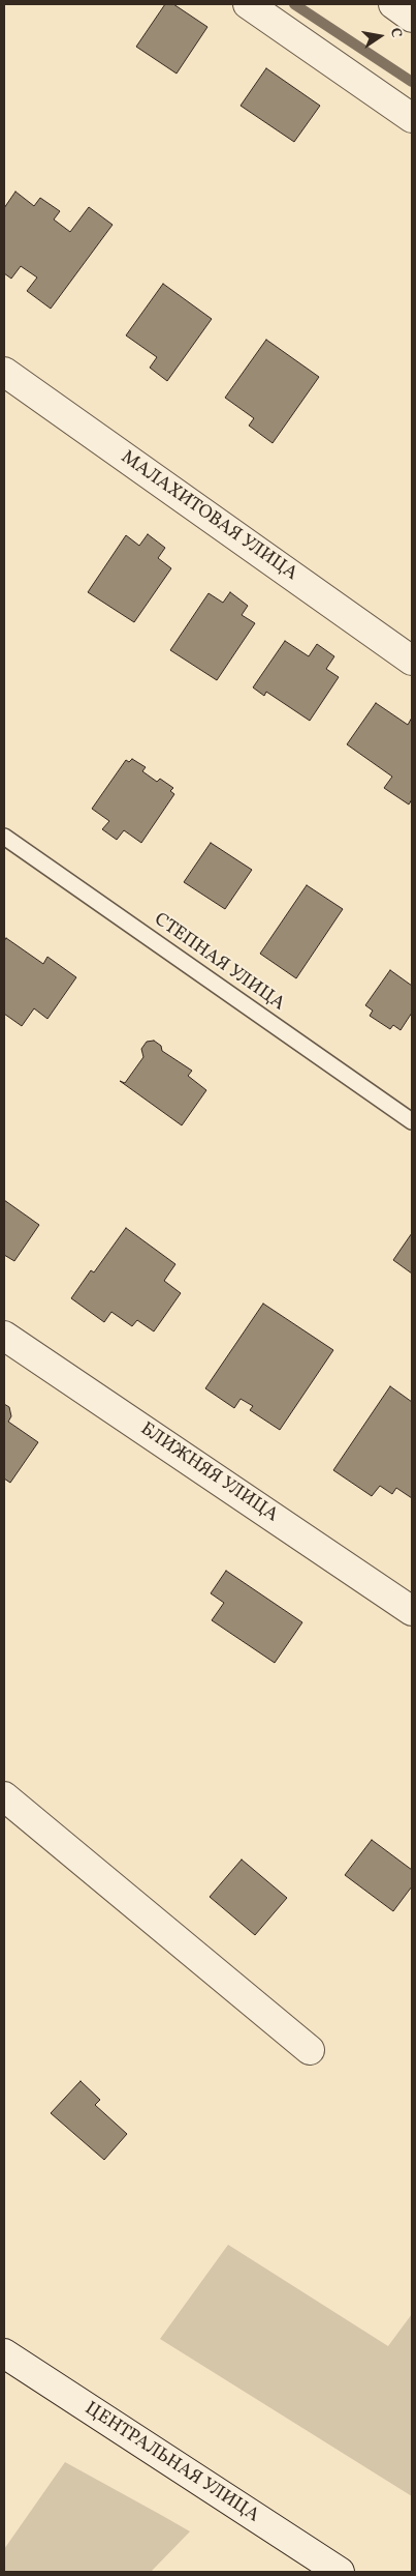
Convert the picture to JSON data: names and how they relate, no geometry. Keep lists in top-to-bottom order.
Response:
{
  "streets": {
    "street": ["МАЛАХИТОВАЯ УЛИЦА", "БЛИЖНЯЯ УЛИЦА", "ЦЕНТРАЛЬНАЯ УЛИЦА"],
    "lane": ["СТЕПНАЯ УЛИЦА"]
  },
  "north": "right"
}
